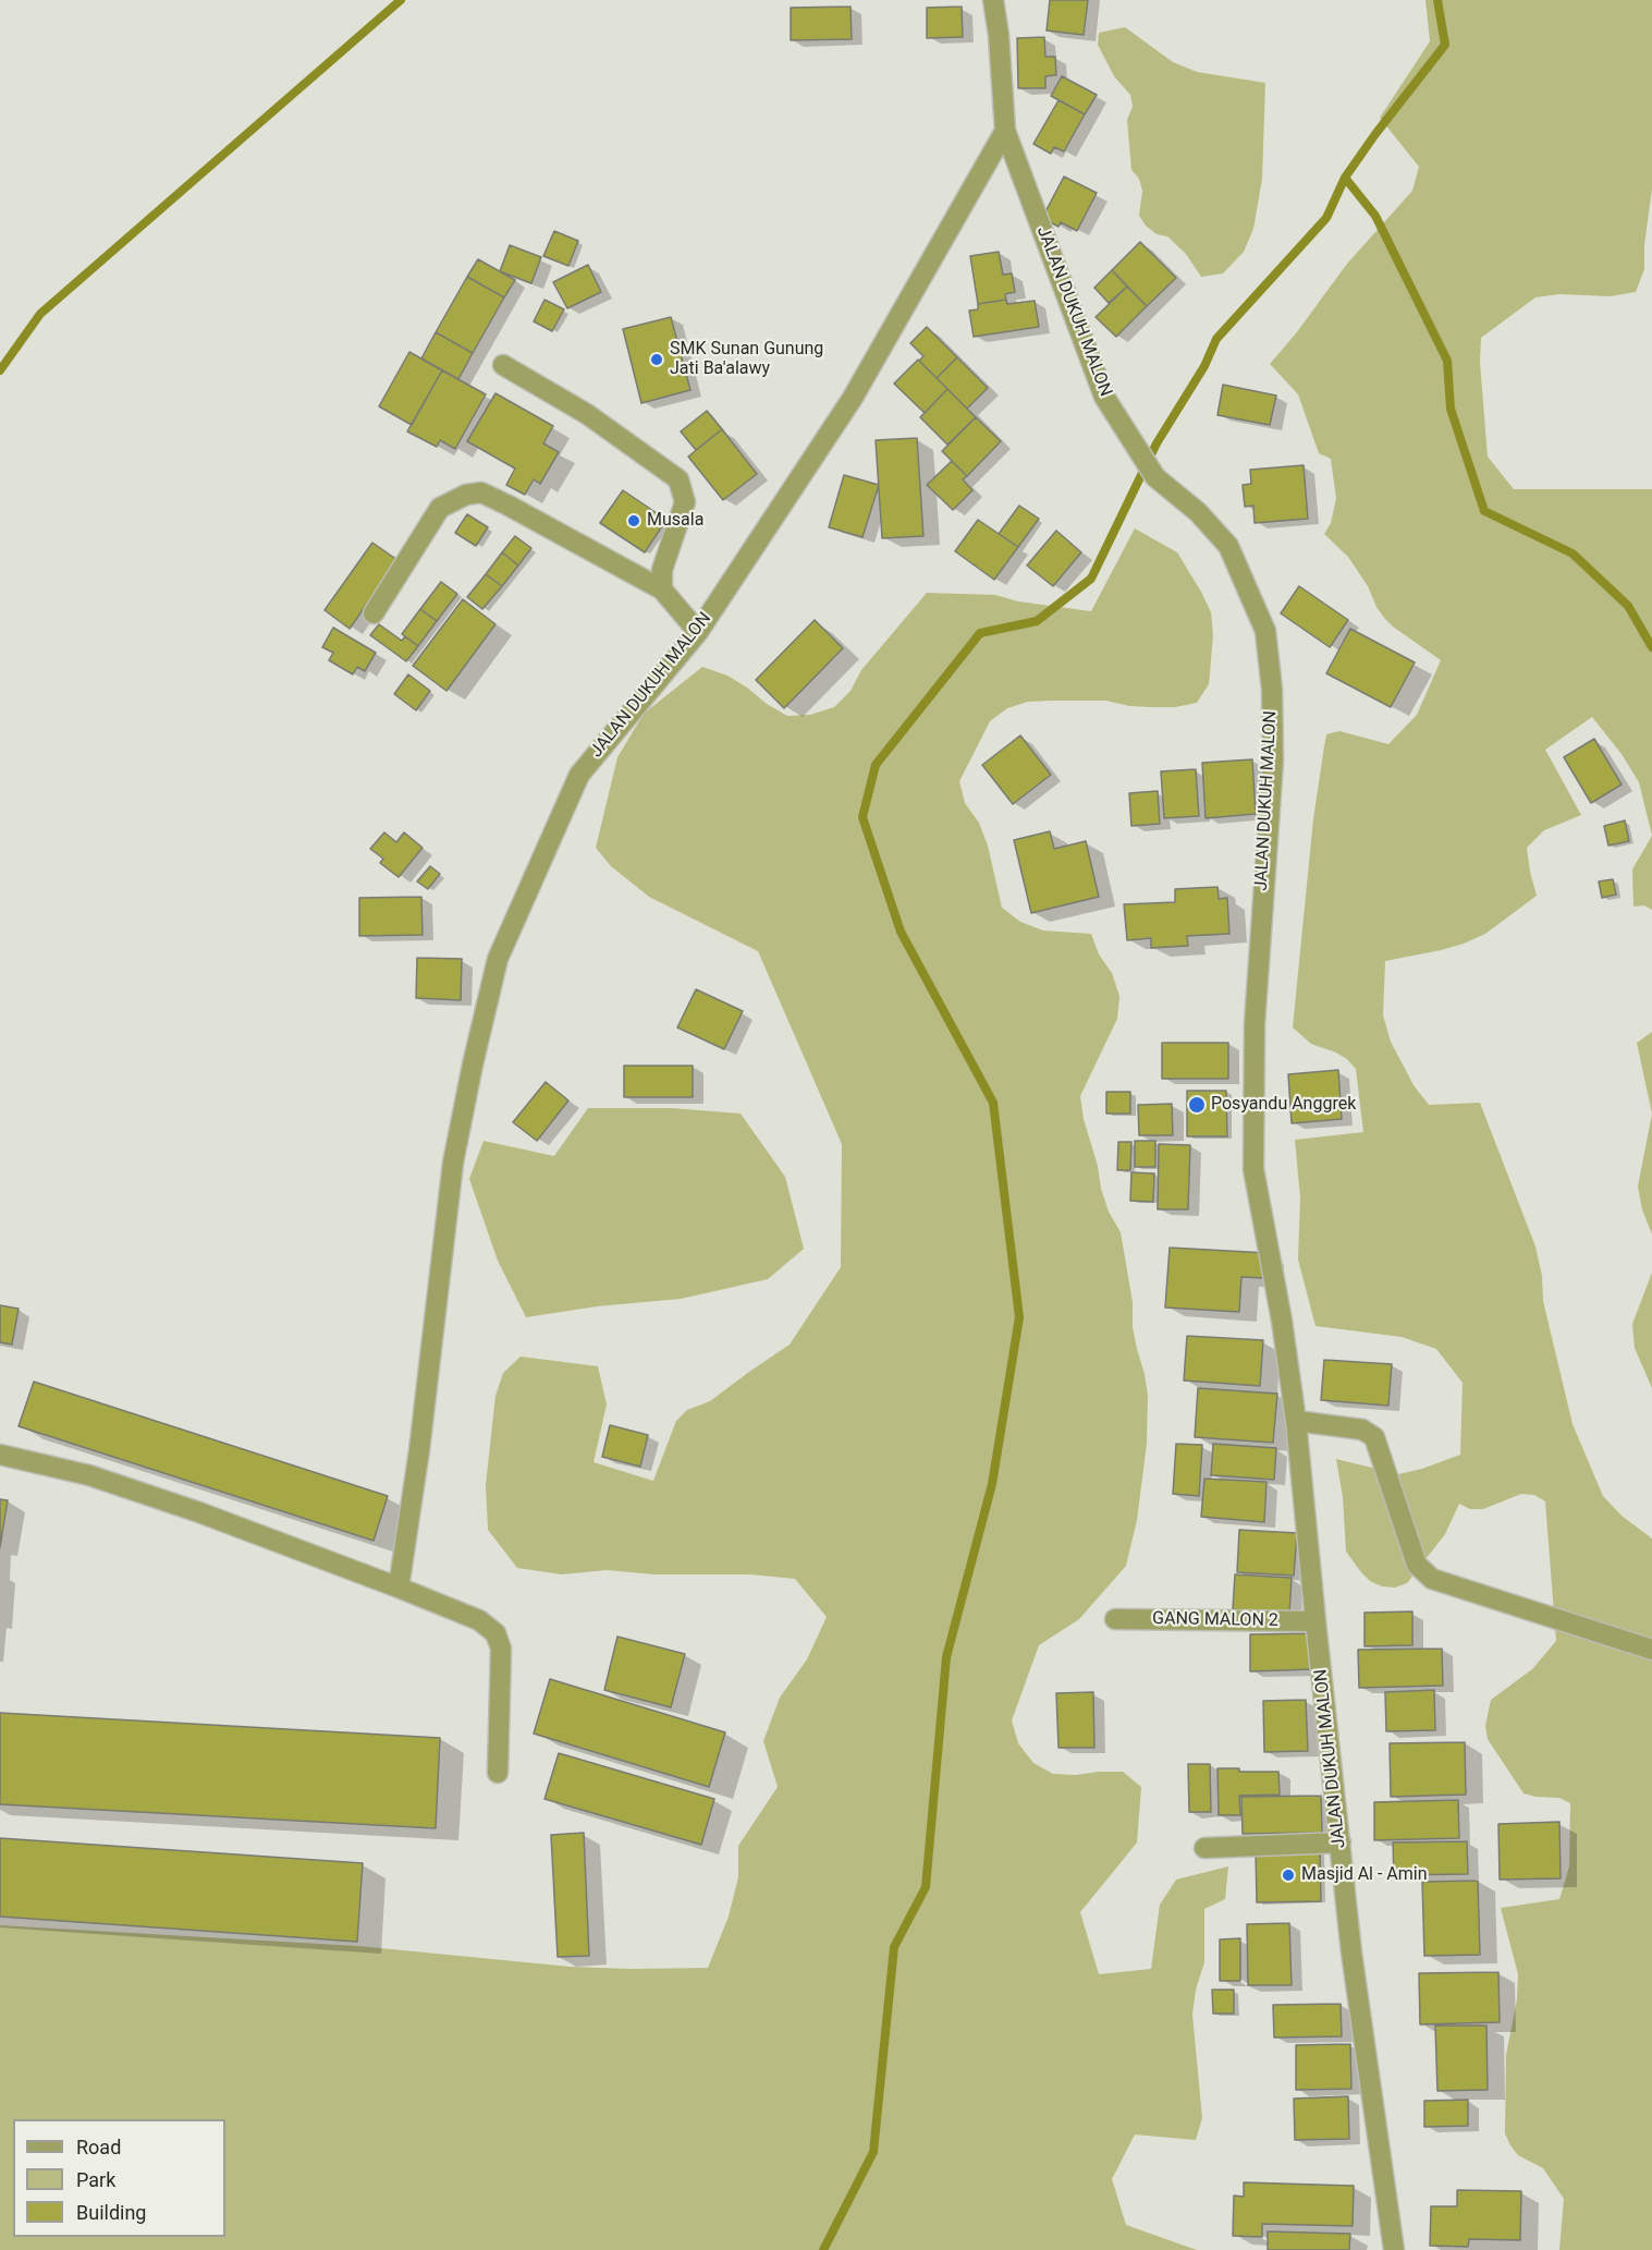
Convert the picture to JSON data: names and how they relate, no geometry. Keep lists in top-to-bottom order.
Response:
{
  "streets": {
    "street": ["JALAN DUKUH MALON", "GANG MALON 2"]
  },
  "crossings": [
    ["JALAN DUKUH MALON", "GANG MALON 2"]
  ],
  "places": [
    "SMK Sunan Gunung Jati Ba'alawy",
    "Musala",
    "Posyandu Anggrek",
    "Masjid Al - Amin"
  ],
  "legend": ["Road", "Park", "Building"]
}
